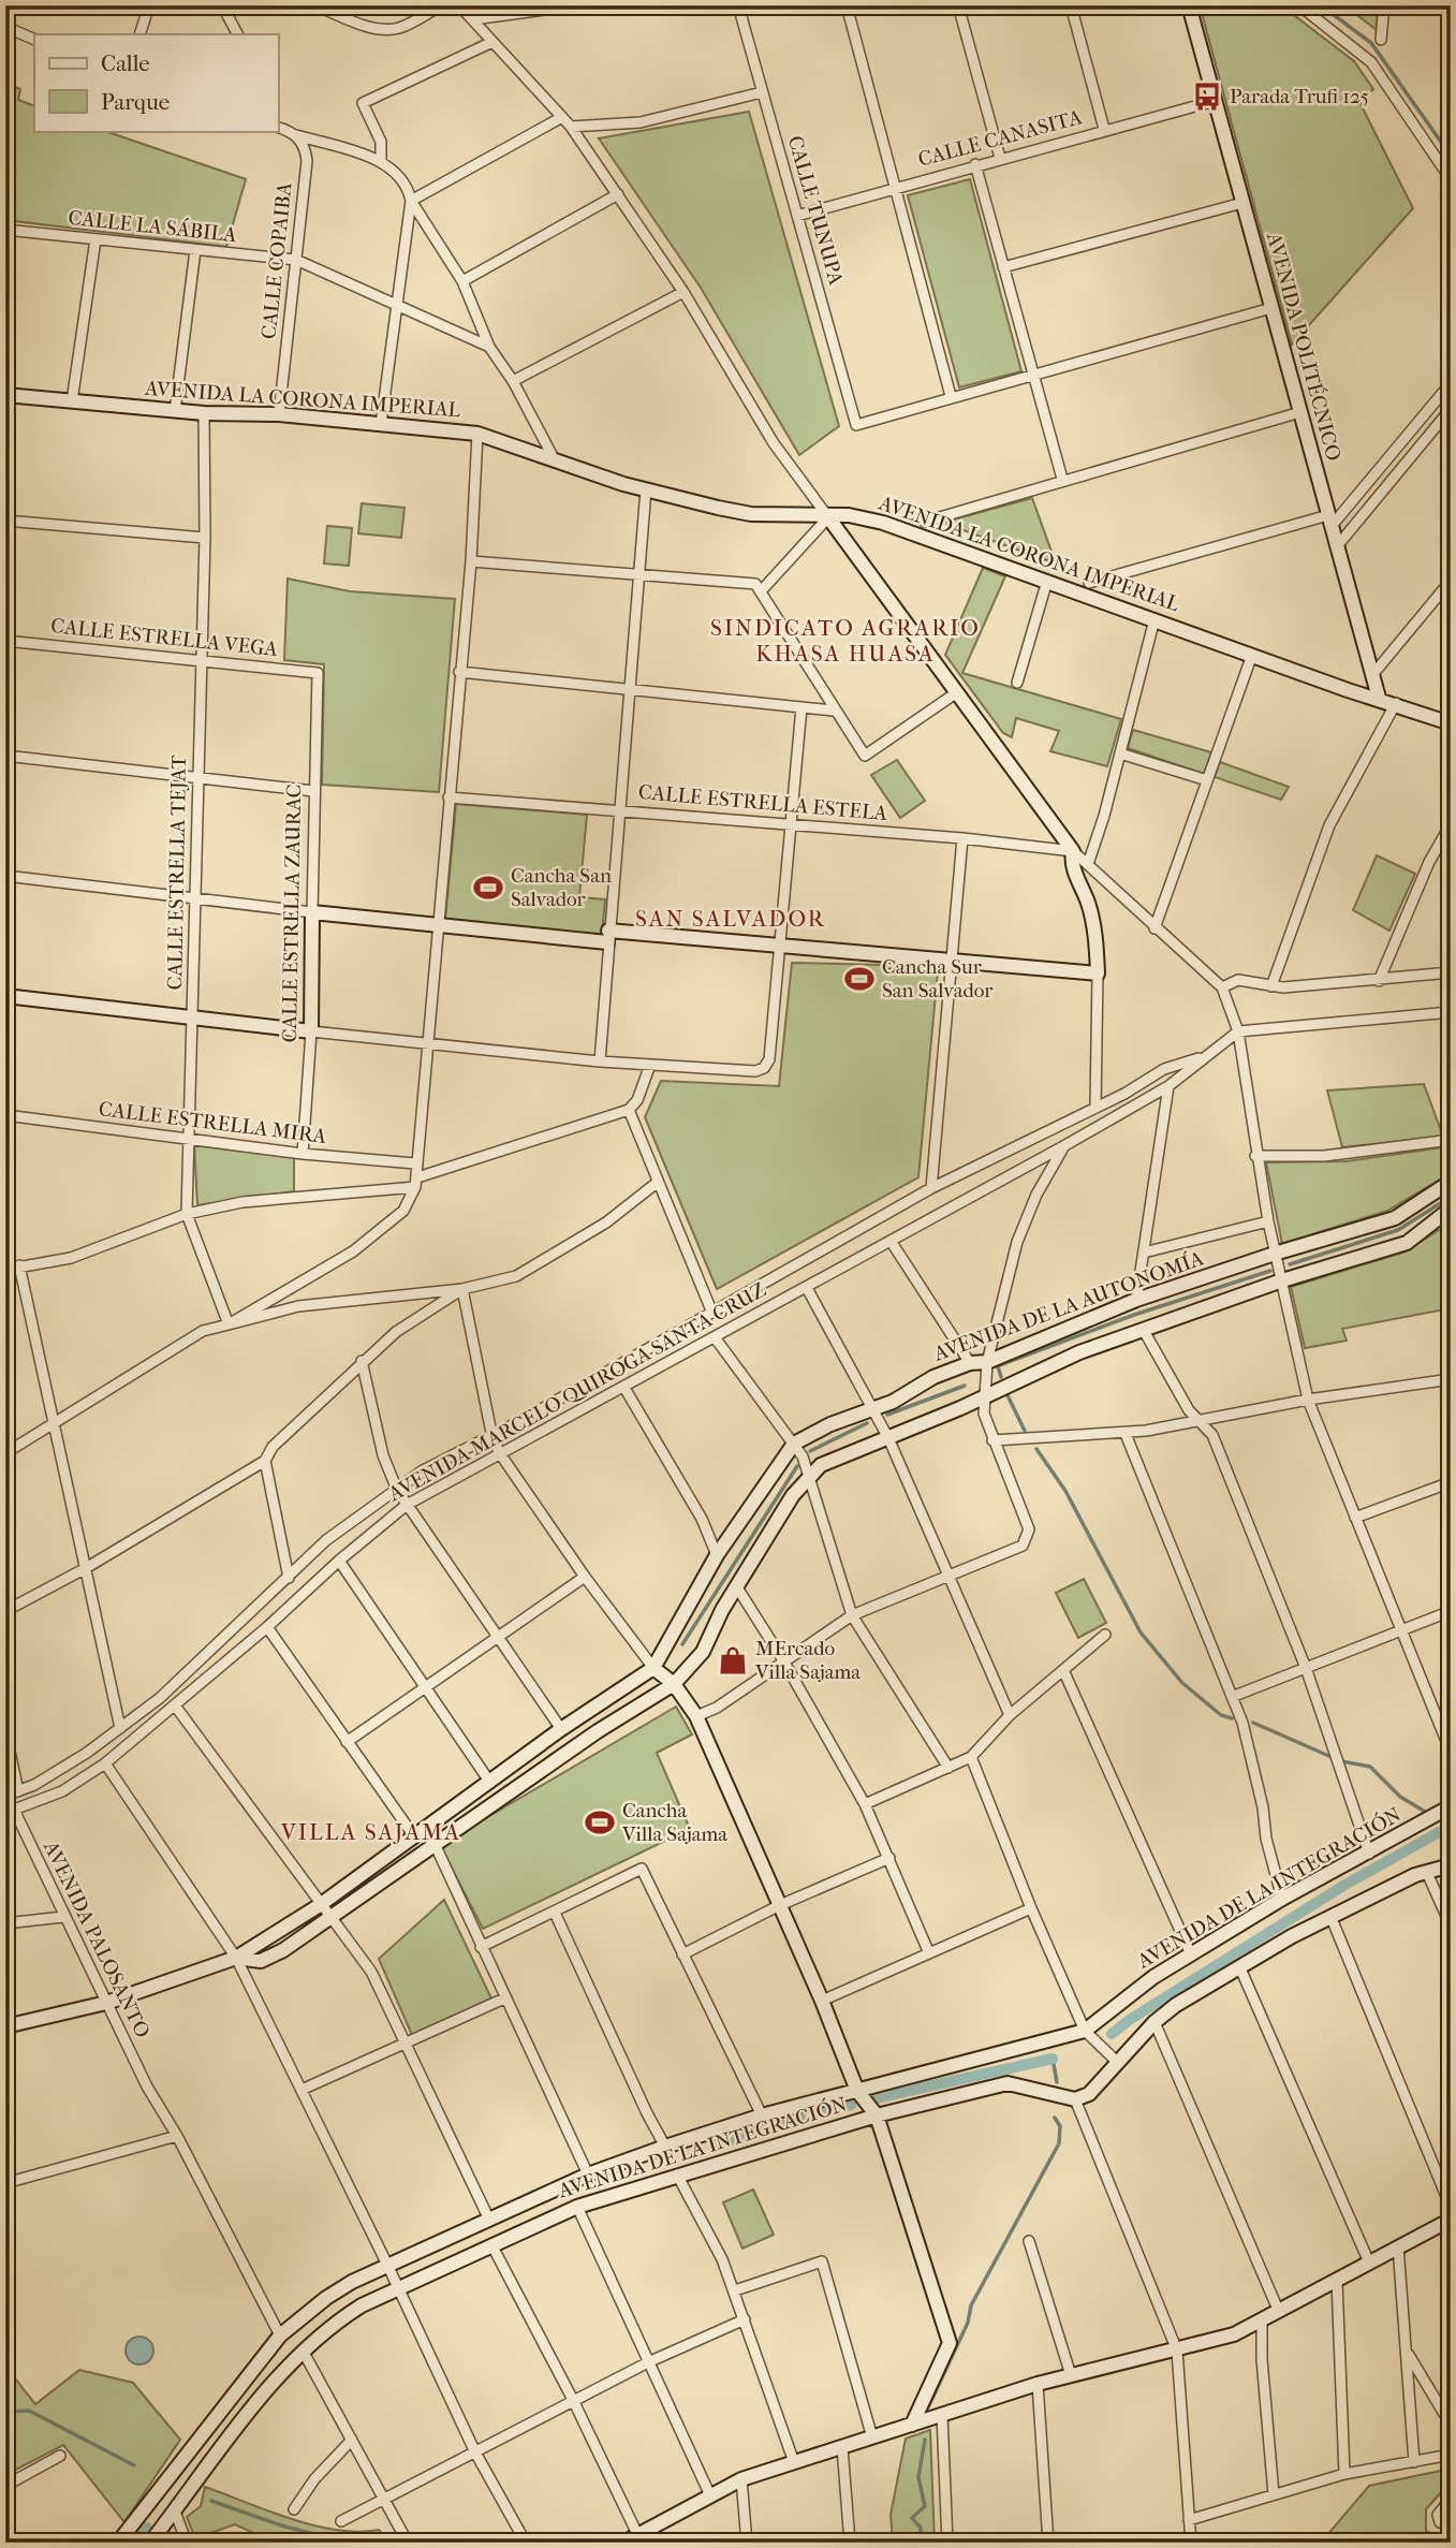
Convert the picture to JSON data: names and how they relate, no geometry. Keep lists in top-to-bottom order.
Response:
{
  "streets": {
    "street": [
      "CALLE CANASITA",
      "CALLE TUNUPA",
      "CALLE LA SÁBILA",
      "CALLE COPAIBA",
      "AVENIDA POLITÉCNICO",
      "AVENIDA LA CORONA IMPERIAL",
      "CALLE ESTRELLA VEGA",
      "CALLE ESTRELLA ESTELA",
      "CALLE ESTRELLA TEJAT",
      "CALLE ESTRELLA ZAURAC",
      "CALLE ESTRELLA MIRA",
      "AVENIDA DE LA AUTONOMÍA",
      "AVENIDA MARCELO QUIROGA SANTA CRUZ",
      "AVENIDA DE LA INTEGRACIÓN",
      "AVENIDA PALOSANTO"
    ]
  },
  "crossings": [
    ["CALLE CANASITA", "CALLE TUNUPA"],
    ["CALLE CANASITA", "AVENIDA POLITÉCNICO"],
    ["CALLE LA SÁBILA", "CALLE COPAIBA"],
    ["CALLE COPAIBA", "AVENIDA LA CORONA IMPERIAL"],
    ["AVENIDA POLITÉCNICO", "AVENIDA LA CORONA IMPERIAL"],
    ["AVENIDA LA CORONA IMPERIAL", "CALLE ESTRELLA TEJAT"],
    ["CALLE ESTRELLA VEGA", "CALLE ESTRELLA TEJAT"],
    ["CALLE ESTRELLA VEGA", "CALLE ESTRELLA ZAURAC"],
    ["CALLE ESTRELLA TEJAT", "CALLE ESTRELLA MIRA"],
    ["CALLE ESTRELLA ZAURAC", "CALLE ESTRELLA MIRA"],
    ["AVENIDA MARCELO QUIROGA SANTA CRUZ", "AVENIDA PALOSANTO"],
    ["AVENIDA DE LA INTEGRACIÓN", "AVENIDA PALOSANTO"]
  ],
  "districts": ["SINDICATO AGRARIO KHASA HUASA", "SAN SALVADOR", "VILLA SAJAMA"],
  "places": {
    "bus stop": ["Parada Trufi 125"],
    "sports": ["Cancha San Salvador", "Cancha Sur San Salvador", "Cancha Villa Sajama"],
    "shop": ["MErcado Villa Sajama"]
  },
  "legend": ["Calle", "Parque"]
}
